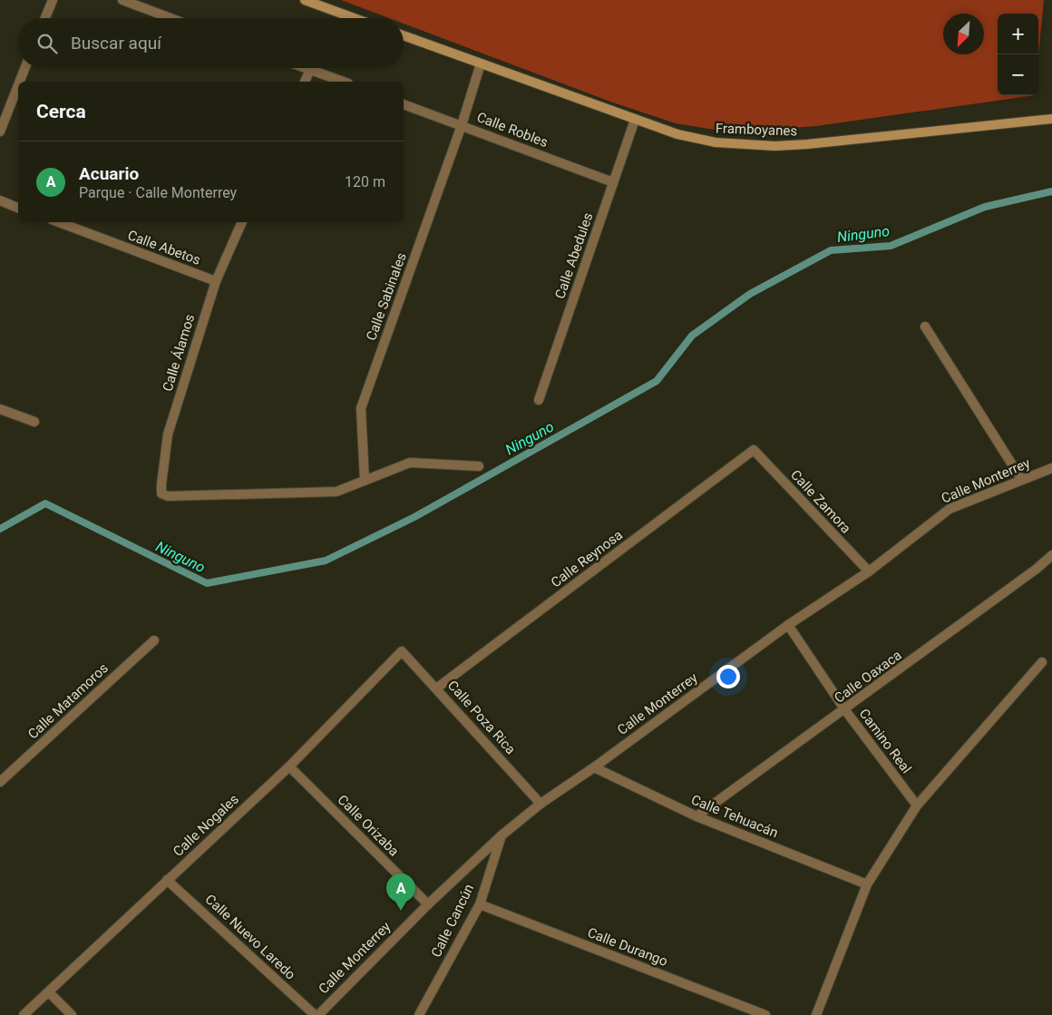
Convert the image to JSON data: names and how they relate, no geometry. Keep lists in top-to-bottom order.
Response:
{
  "streets": {
    "main road": ["Framboyanes"],
    "street": [
      "Calle Robles",
      "Calle Abetos",
      "Calle Abedules",
      "Calle Sabinales",
      "Calle Álamos",
      "Calle Monterrey",
      "Calle Zamora",
      "Calle Reynosa",
      "Calle Oaxaca",
      "Calle Matamoros",
      "Calle Poza Rica",
      "Camino Real",
      "Calle Tehuacán",
      "Calle Nogales",
      "Calle Orizaba",
      "Calle Cancún",
      "Calle Nuevo Laredo",
      "Calle Durango"
    ]
  },
  "crossings": [
    ["Calle Robles", "Calle Abedules"],
    ["Calle Robles", "Calle Sabinales"],
    ["Framboyanes", "Calle Abedules"],
    ["Framboyanes", "Calle Sabinales"],
    ["Calle Abetos", "Calle Álamos"],
    ["Calle Sabinales", "Calle Álamos"],
    ["Calle Monterrey", "Calle Zamora"],
    ["Calle Monterrey", "Calle Poza Rica"],
    ["Calle Monterrey", "Camino Real"],
    ["Calle Monterrey", "Calle Tehuacán"],
    ["Calle Monterrey", "Calle Orizaba"],
    ["Calle Monterrey", "Calle Cancún"],
    ["Calle Monterrey", "Calle Nuevo Laredo"],
    ["Calle Zamora", "Calle Reynosa"],
    ["Calle Reynosa", "Calle Poza Rica"],
    ["Calle Oaxaca", "Camino Real"],
    ["Calle Oaxaca", "Calle Tehuacán"],
    ["Calle Poza Rica", "Calle Nogales"],
    ["Calle Nogales", "Calle Orizaba"],
    ["Calle Nogales", "Calle Nuevo Laredo"],
    ["Calle Cancún", "Calle Durango"]
  ],
  "water": ["Ninguno"],
  "north": "bottom left",
  "page": {
    "map_buttons": ["+", "−"],
    "search": "Buscar aquí",
    "heading": "Cerca",
    "list": [
      {
        "mark": "A",
        "name": "Acuario",
        "note": "Parque · Calle Monterrey",
        "value": "120 m"
      }
    ],
    "pins": "A"
  }
}
